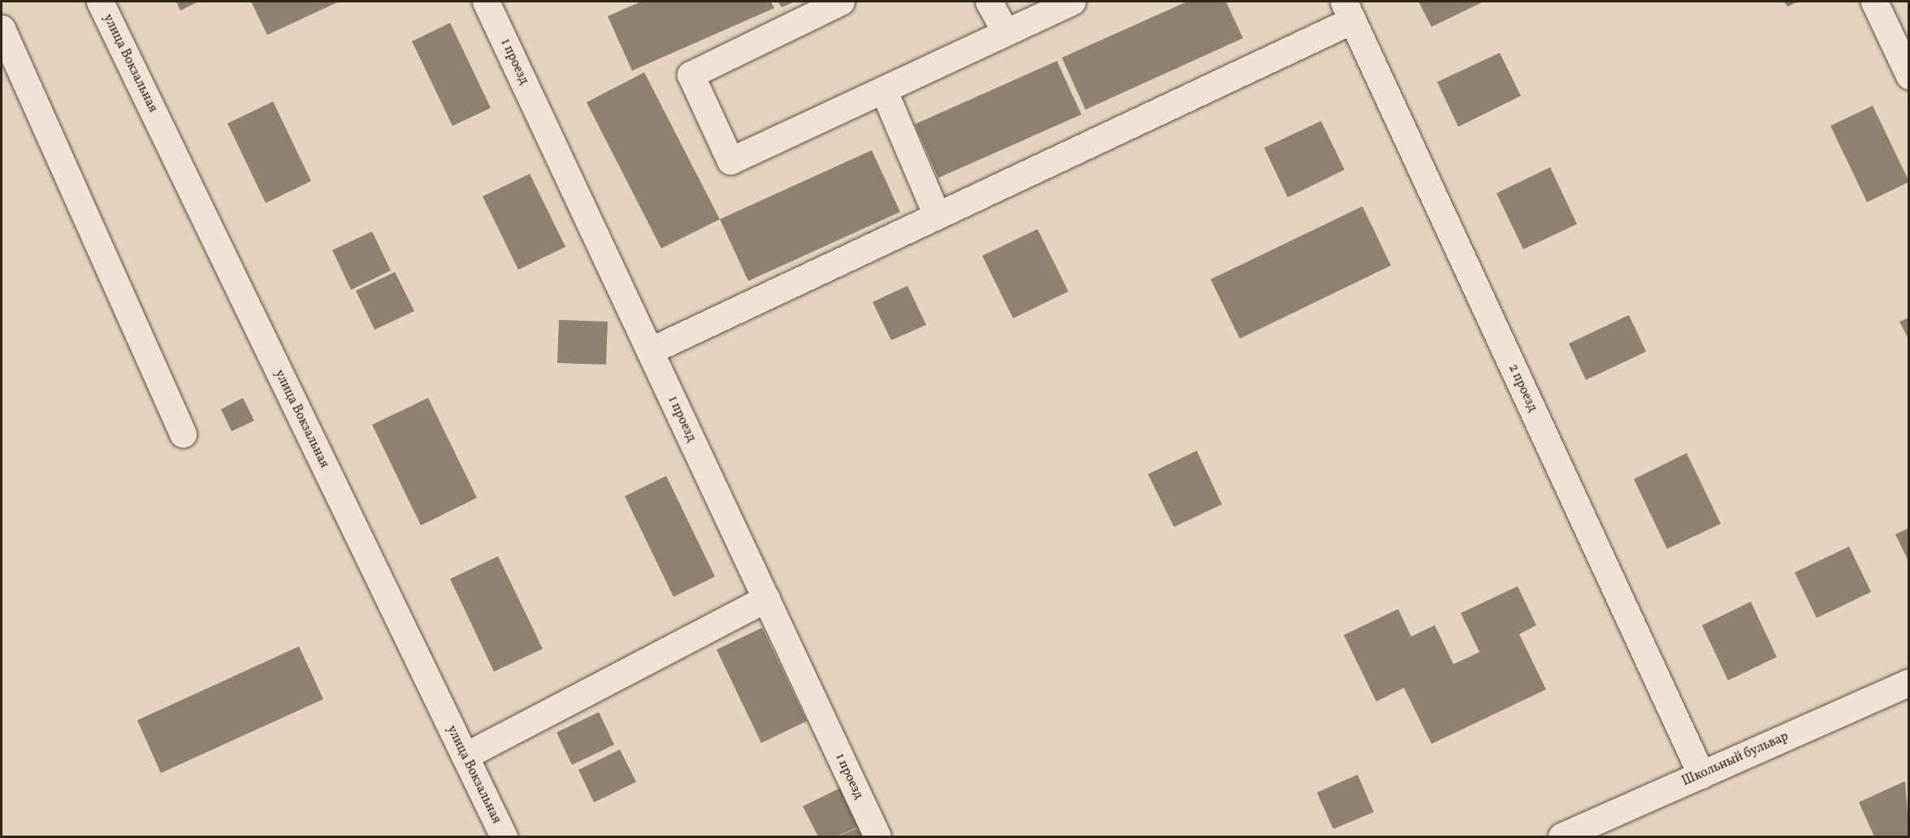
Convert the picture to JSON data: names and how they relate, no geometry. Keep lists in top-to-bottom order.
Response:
{
  "streets": {
    "street": [
      "1 проезд",
      "улица Вокзальная",
      "2 проезд",
      "Школьный бульвар"
    ]
  },
  "crossings": [
    ["2 проезд", "Школьный бульвар"]
  ]
}
